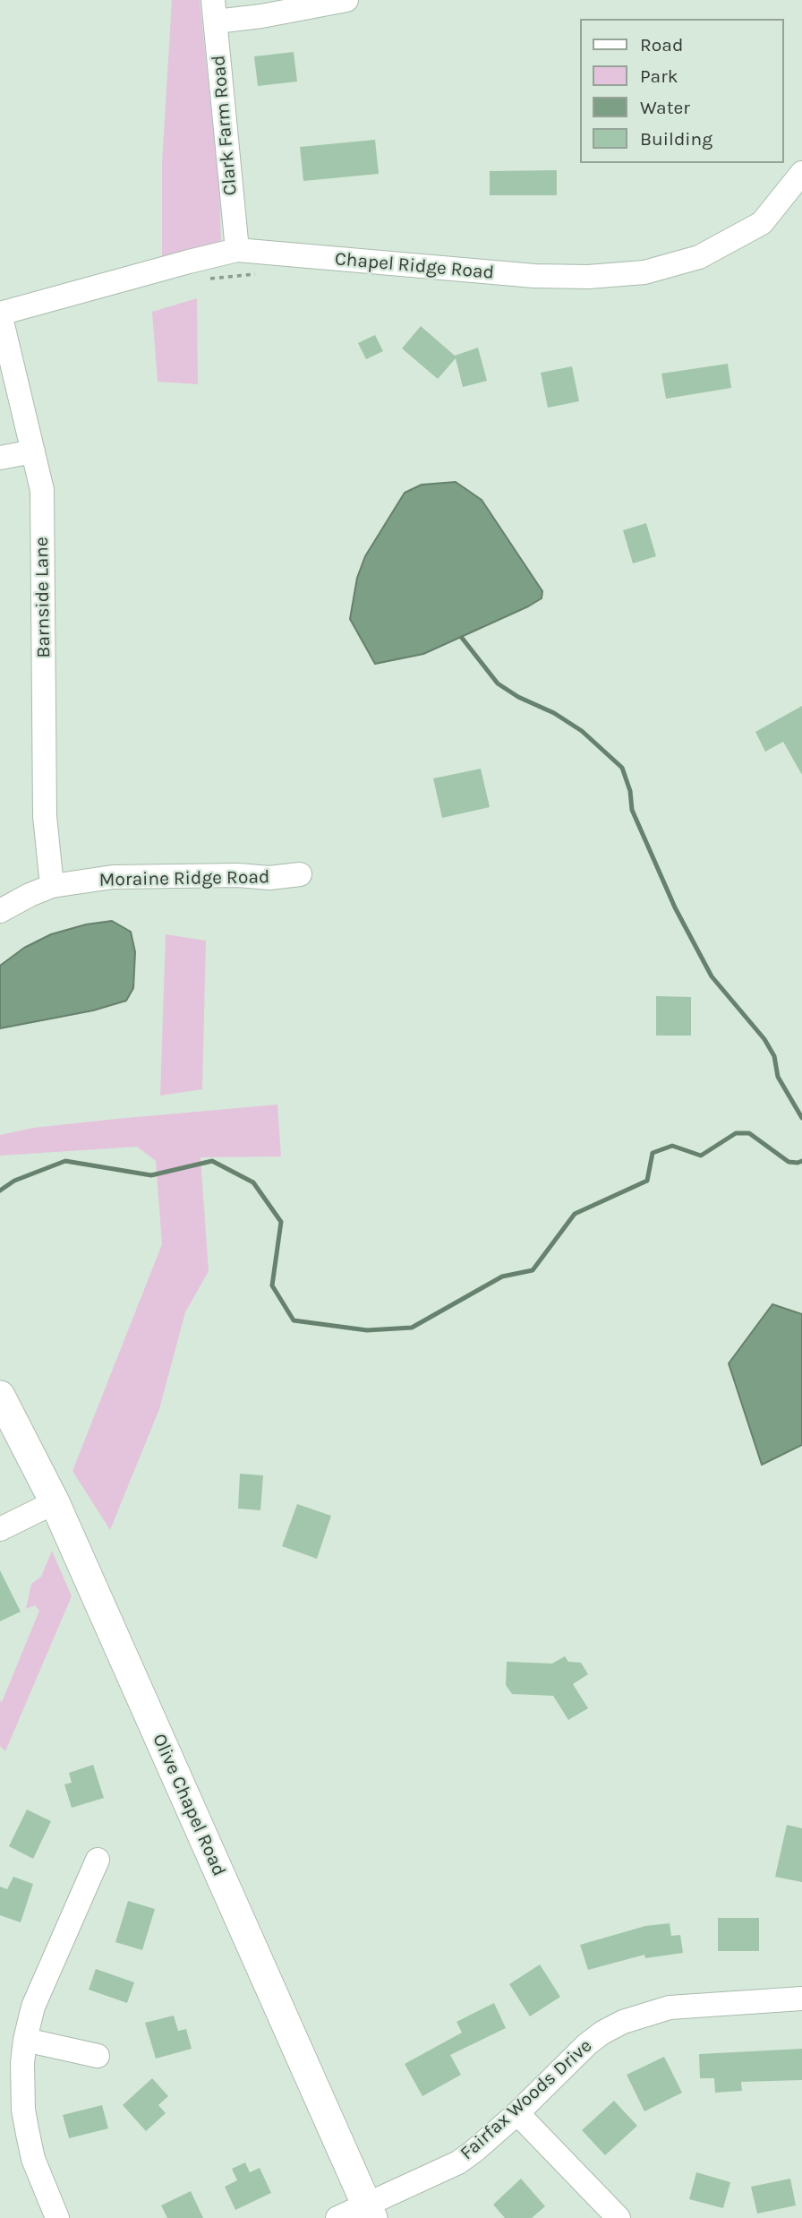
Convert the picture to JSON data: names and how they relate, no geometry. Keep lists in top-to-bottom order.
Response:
{
  "streets": {
    "main road": ["Olive Chapel Road"],
    "street": [
      "Clark Farm Road",
      "Chapel Ridge Road",
      "Barnside Lane",
      "Moraine Ridge Road",
      "Fairfax Woods Drive"
    ]
  },
  "crossings": [
    ["Clark Farm Road", "Chapel Ridge Road"],
    ["Chapel Ridge Road", "Barnside Lane"],
    ["Barnside Lane", "Moraine Ridge Road"],
    ["Olive Chapel Road", "Fairfax Woods Drive"]
  ],
  "legend": [
    "Road",
    "Park",
    "Water",
    "Building"
  ]
}
